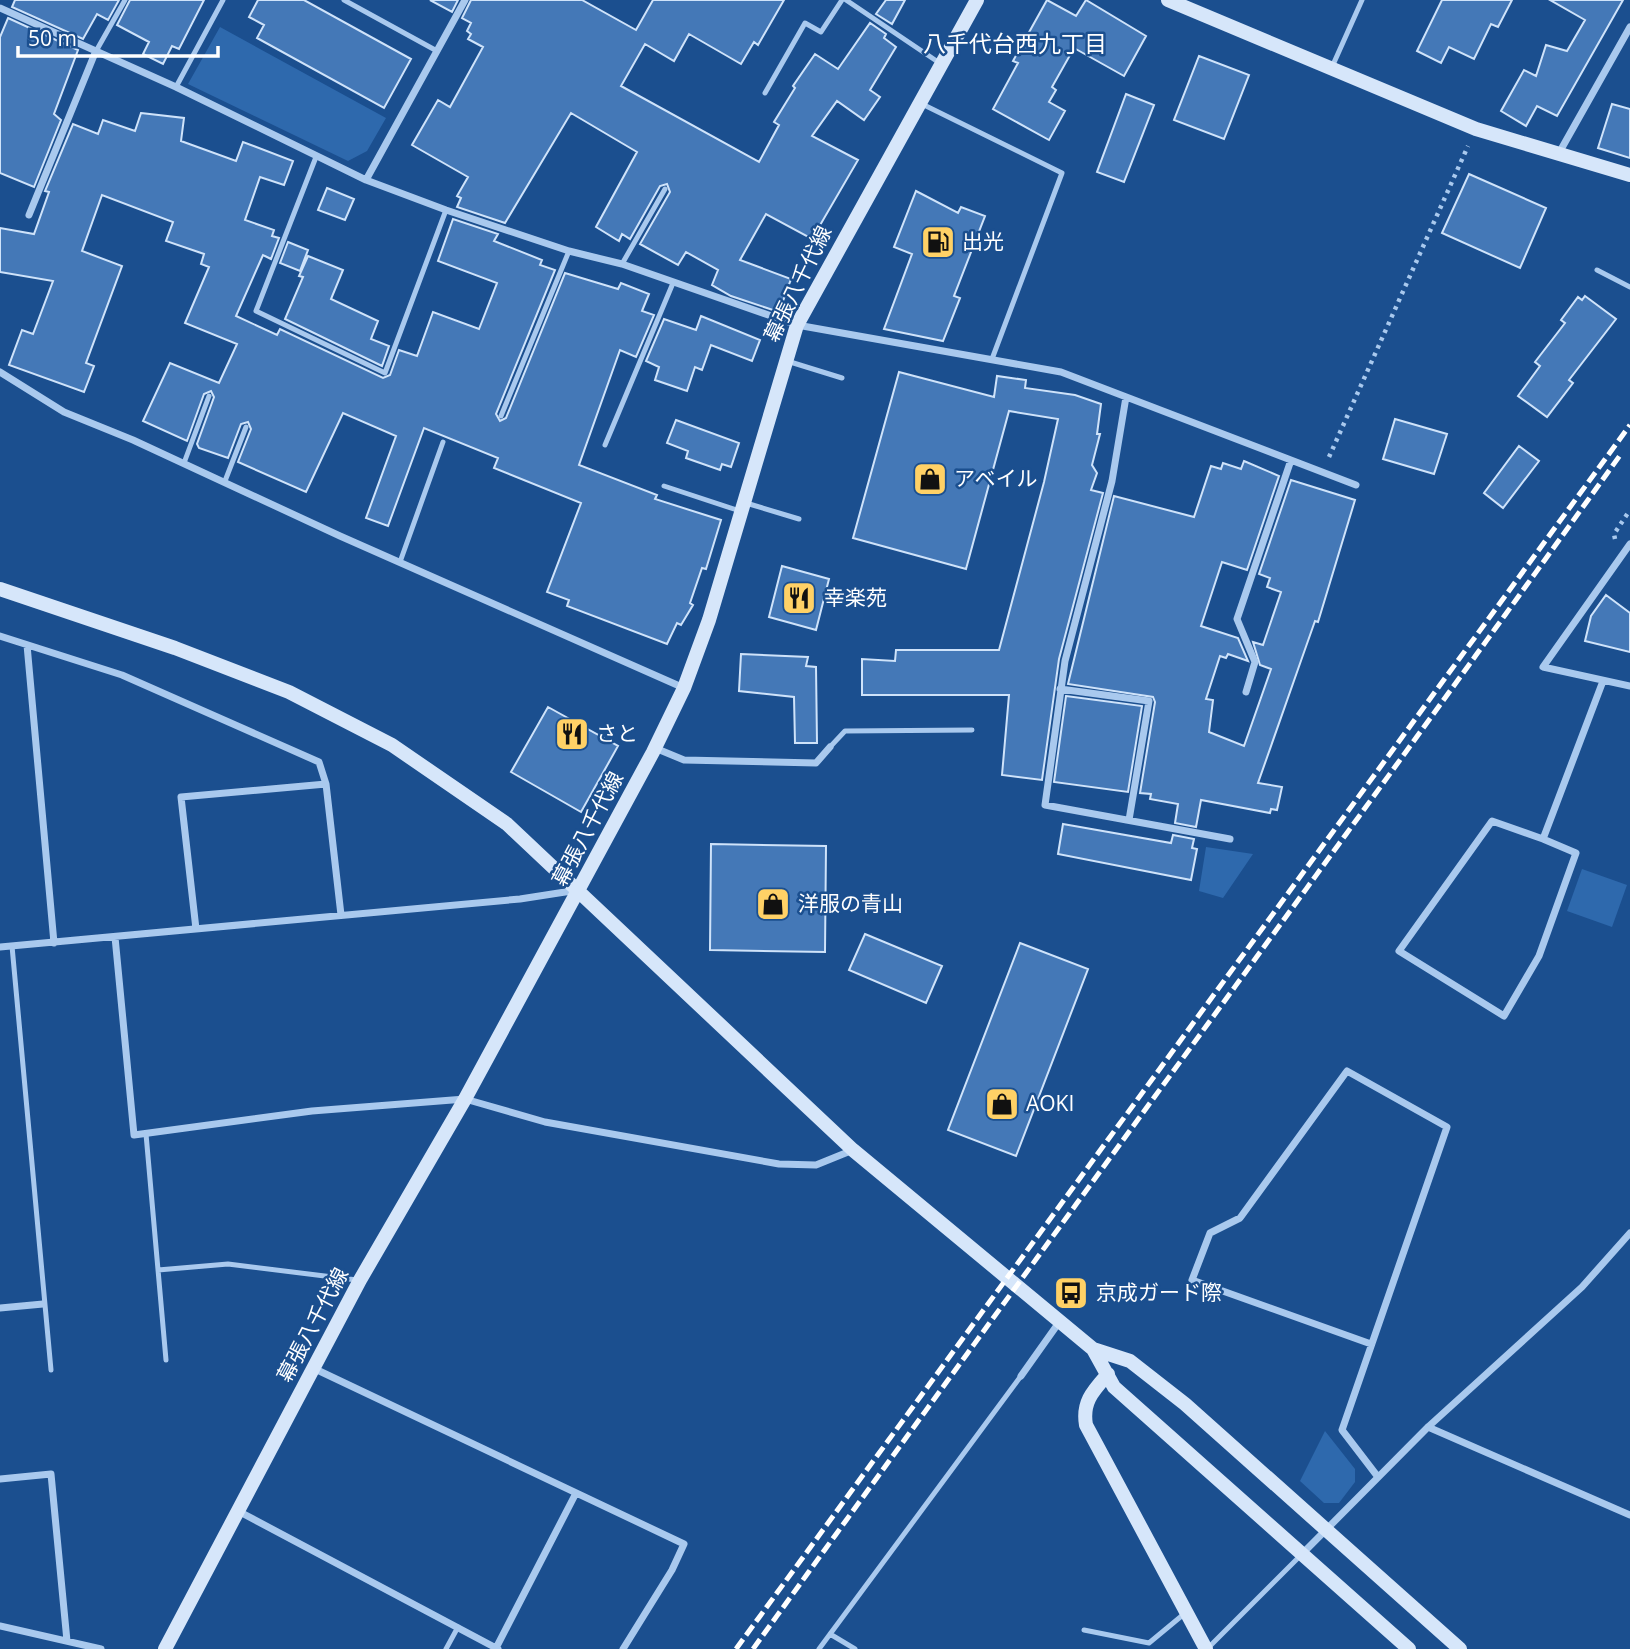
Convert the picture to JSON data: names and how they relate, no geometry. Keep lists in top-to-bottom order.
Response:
{
  "streets": {
    "street": ["幕張八千代線"]
  },
  "districts": ["八千代台西九丁目"],
  "places": {
    "fuel station": ["出光"],
    "shop": ["アベイル", "洋服の青山", "AOKI"],
    "restaurant": ["幸楽苑", "さと"],
    "bus stop": ["京成ガード際"]
  },
  "scale_bar": "50 m"
}
